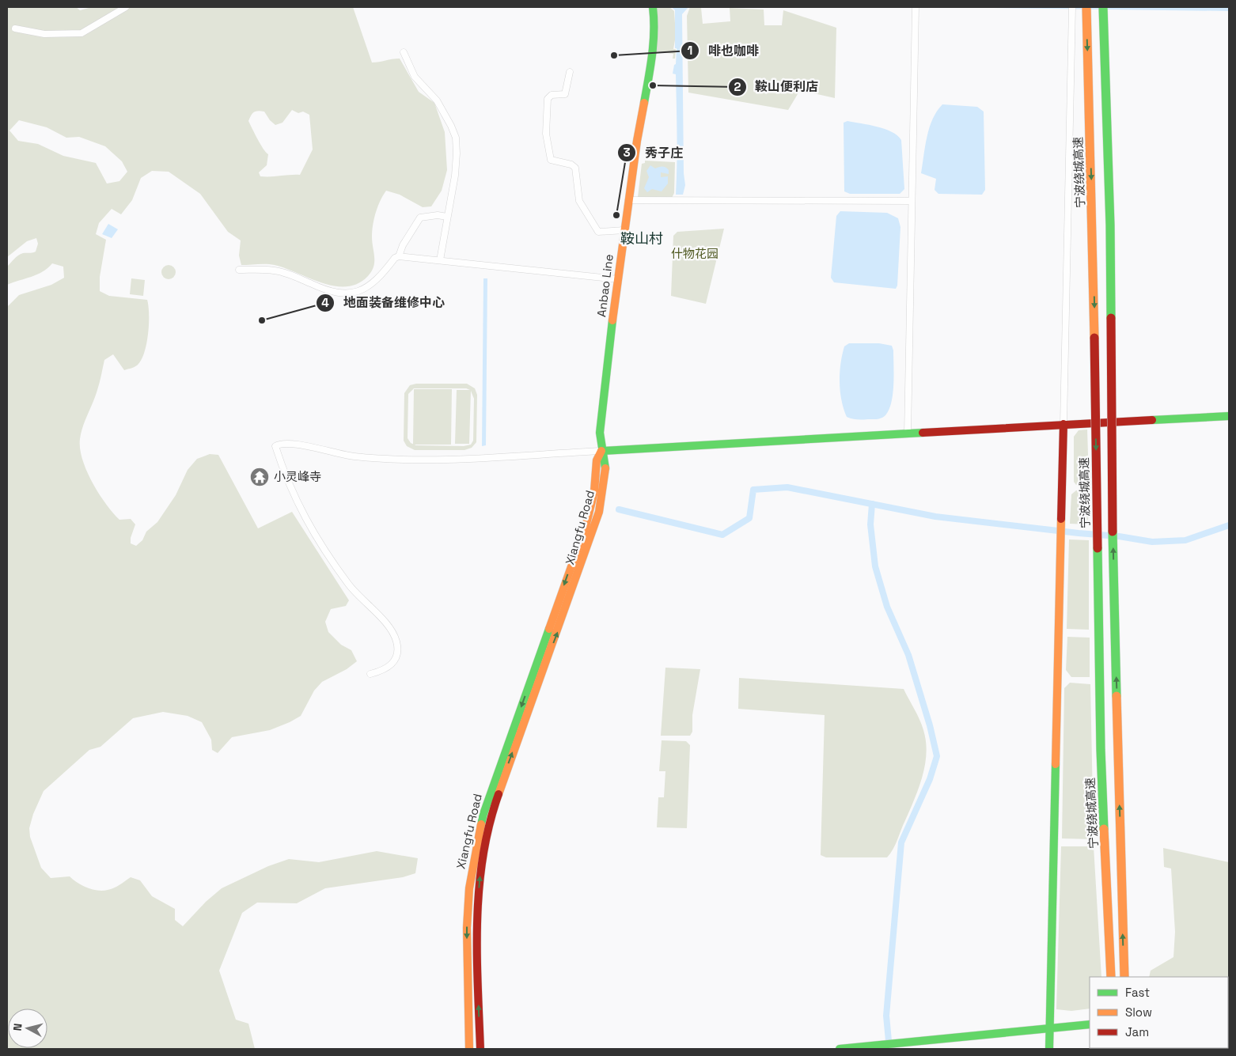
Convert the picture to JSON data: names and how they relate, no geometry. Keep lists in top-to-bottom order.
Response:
{
  "streets": {
    "main road": ["宁波绕城高速", "Anbao Line", "Xiangfu Road"]
  },
  "crossings": [
    ["Anbao Line", "Xiangfu Road"]
  ],
  "districts": ["鞍山村"],
  "parks": ["什物花园"],
  "places": {
    "other": [
      "啡也咖啡",
      "鞍山便利店",
      "秀子庄",
      "地面装备维修中心"
    ],
    "temple": ["小灵峰寺"]
  },
  "legend": ["Fast", "Slow", "Jam"],
  "north": "left"
}
